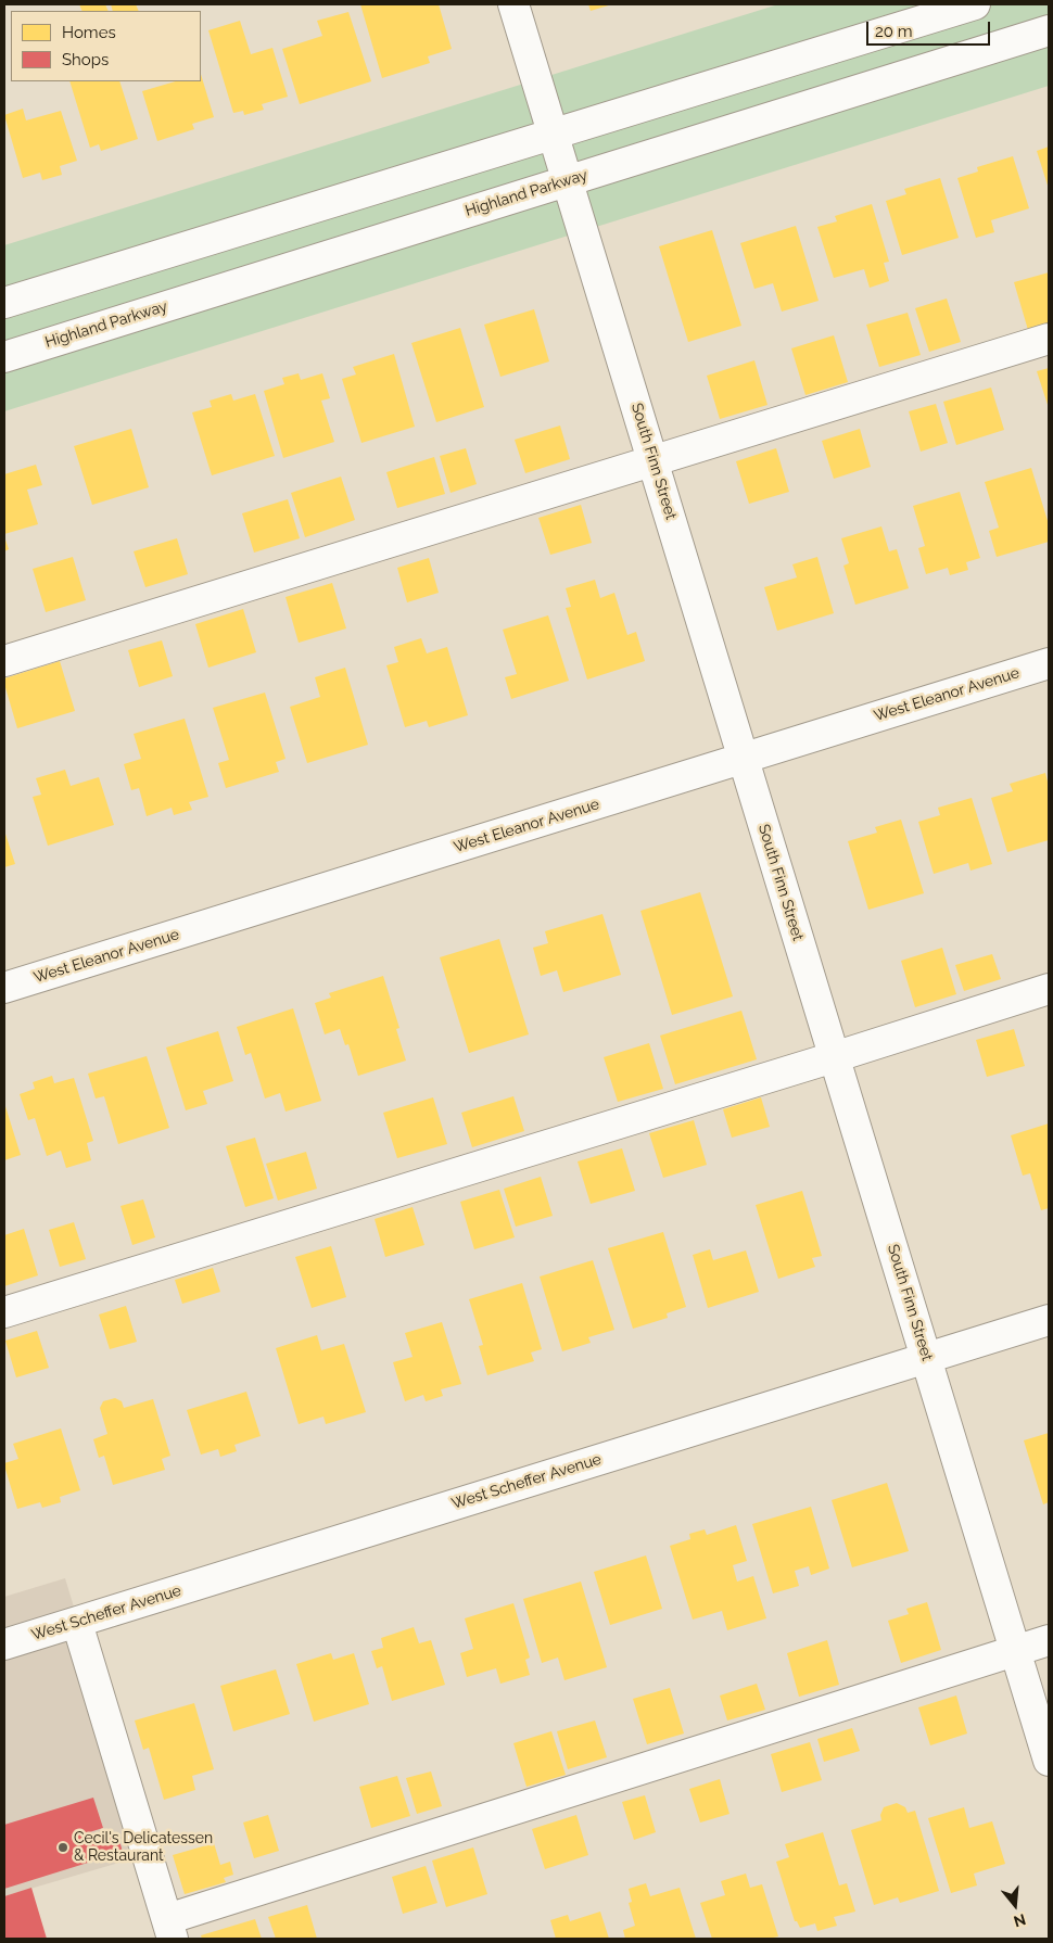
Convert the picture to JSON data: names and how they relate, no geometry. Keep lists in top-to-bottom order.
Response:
{
  "streets": {
    "street": [
      "Highland Parkway",
      "South Finn Street",
      "West Eleanor Avenue",
      "West Scheffer Avenue"
    ]
  },
  "crossings": [
    ["Highland Parkway", "South Finn Street"],
    ["South Finn Street", "West Eleanor Avenue"],
    ["South Finn Street", "West Scheffer Avenue"]
  ],
  "places": ["Cecil's Delicatessen & Restaurant"],
  "legend": ["Homes", "Shops"],
  "scale_bar": "20 m",
  "north": "bottom"
}
